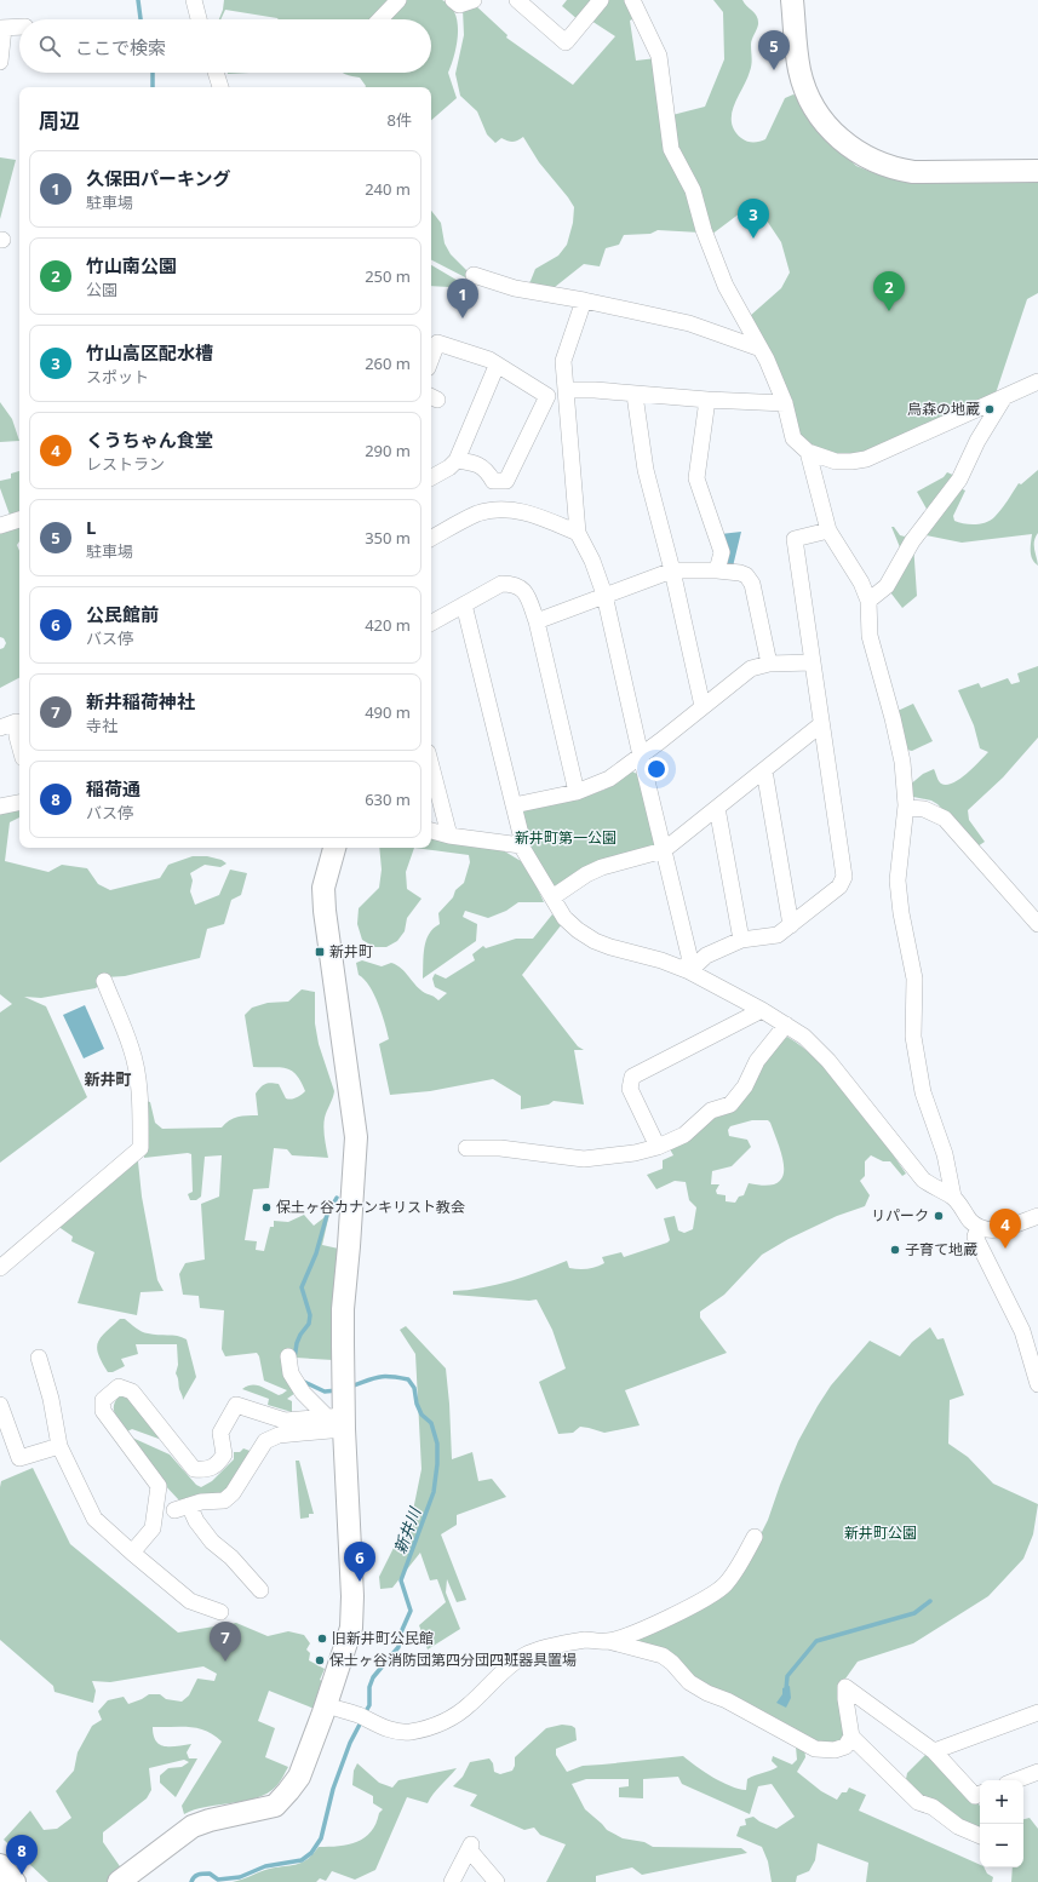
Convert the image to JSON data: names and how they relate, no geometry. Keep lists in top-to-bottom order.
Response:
{
  "districts": ["新井町"],
  "water": ["新井川"],
  "parks": ["新井町第一公園", "新井町公園"],
  "places": {
    "other": [
      "烏森の地蔵",
      "保土ヶ谷カナンキリスト教会",
      "リパーク",
      "子育て地蔵",
      "旧新井町公民館",
      "保士ヶ谷消防団第四分団四班器具置場"
    ],
    "transit": ["新井町"]
  },
  "page": {
    "search": "ここで検索",
    "pins": [
      "5",
      "3",
      "2",
      "1",
      "4",
      "6",
      "7",
      "8"
    ],
    "heading": ["周辺", "8件"],
    "list": [
      {
        "mark": "1",
        "name": "久保田パーキング",
        "note": "駐車場",
        "value": "240 m"
      },
      {
        "mark": "2",
        "name": "竹山南公園",
        "note": "公園",
        "value": "250 m"
      },
      {
        "mark": "3",
        "name": "竹山高区配水槽",
        "note": "スポット",
        "value": "260 m"
      },
      {
        "mark": "4",
        "name": "くうちゃん食堂",
        "note": "レストラン",
        "value": "290 m"
      },
      {
        "mark": "5",
        "name": "L",
        "note": "駐車場",
        "value": "350 m"
      },
      {
        "mark": "6",
        "name": "公民館前",
        "note": "バス停",
        "value": "420 m"
      },
      {
        "mark": "7",
        "name": "新井稲荷神社",
        "note": "寺社",
        "value": "490 m"
      },
      {
        "mark": "8",
        "name": "稲荷通",
        "note": "バス停",
        "value": "630 m"
      }
    ],
    "map_buttons": ["+", "−"]
  }
}
